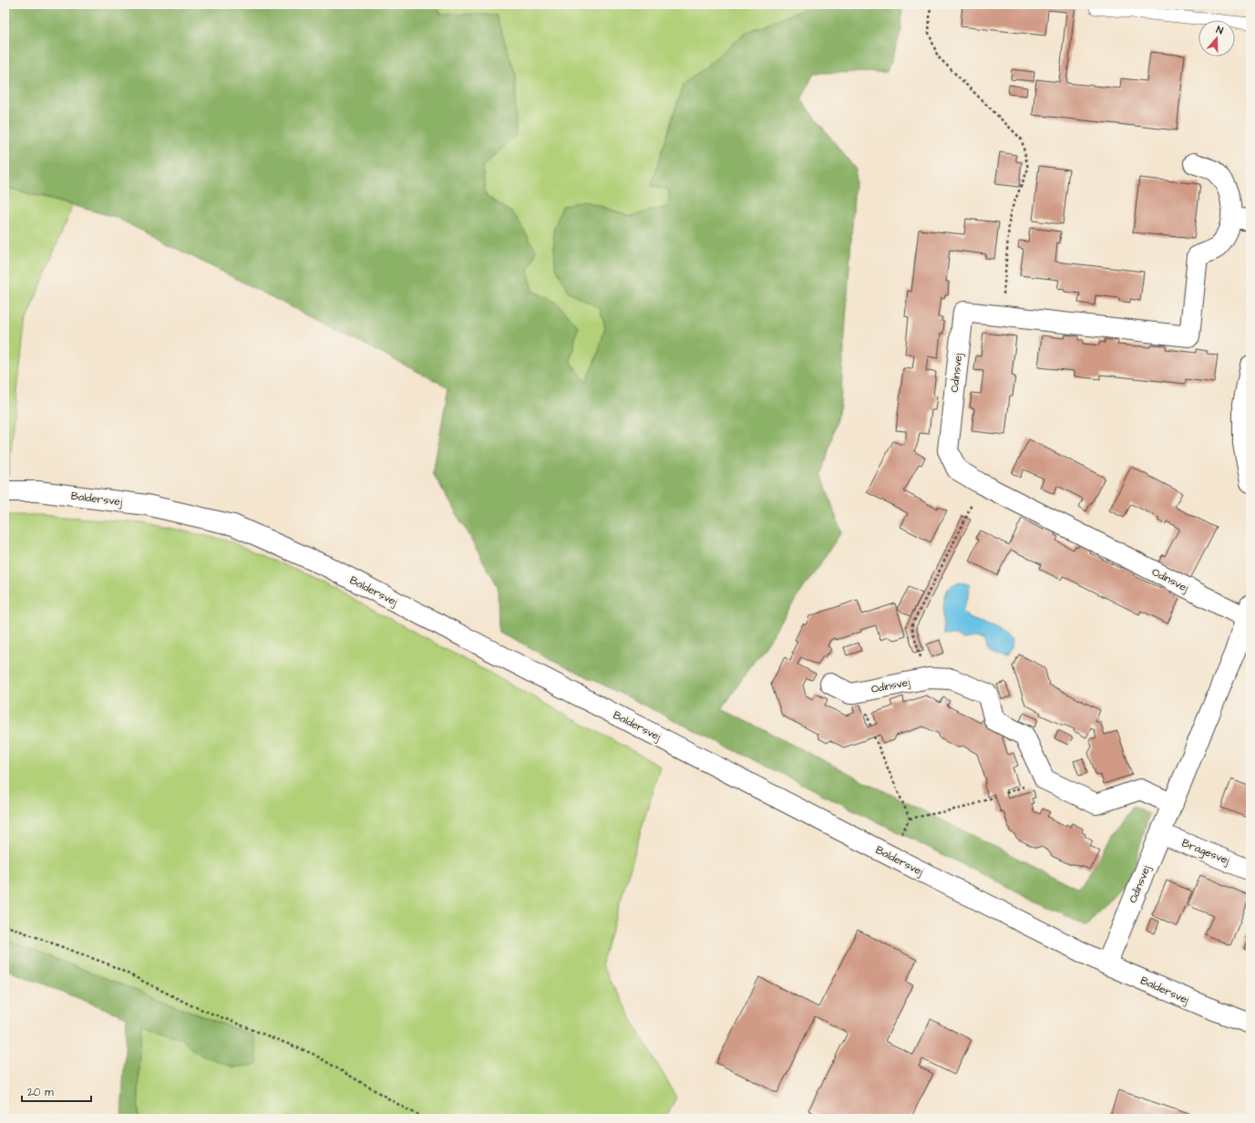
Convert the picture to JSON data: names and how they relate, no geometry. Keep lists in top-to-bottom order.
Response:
{
  "streets": {
    "street": ["Odinsvej", "Baldersvej", "Bragesvej"]
  },
  "crossings": [
    ["Odinsvej", "Baldersvej"],
    ["Odinsvej", "Bragesvej"]
  ],
  "scale_bar": "20 m",
  "north": "top"
}
